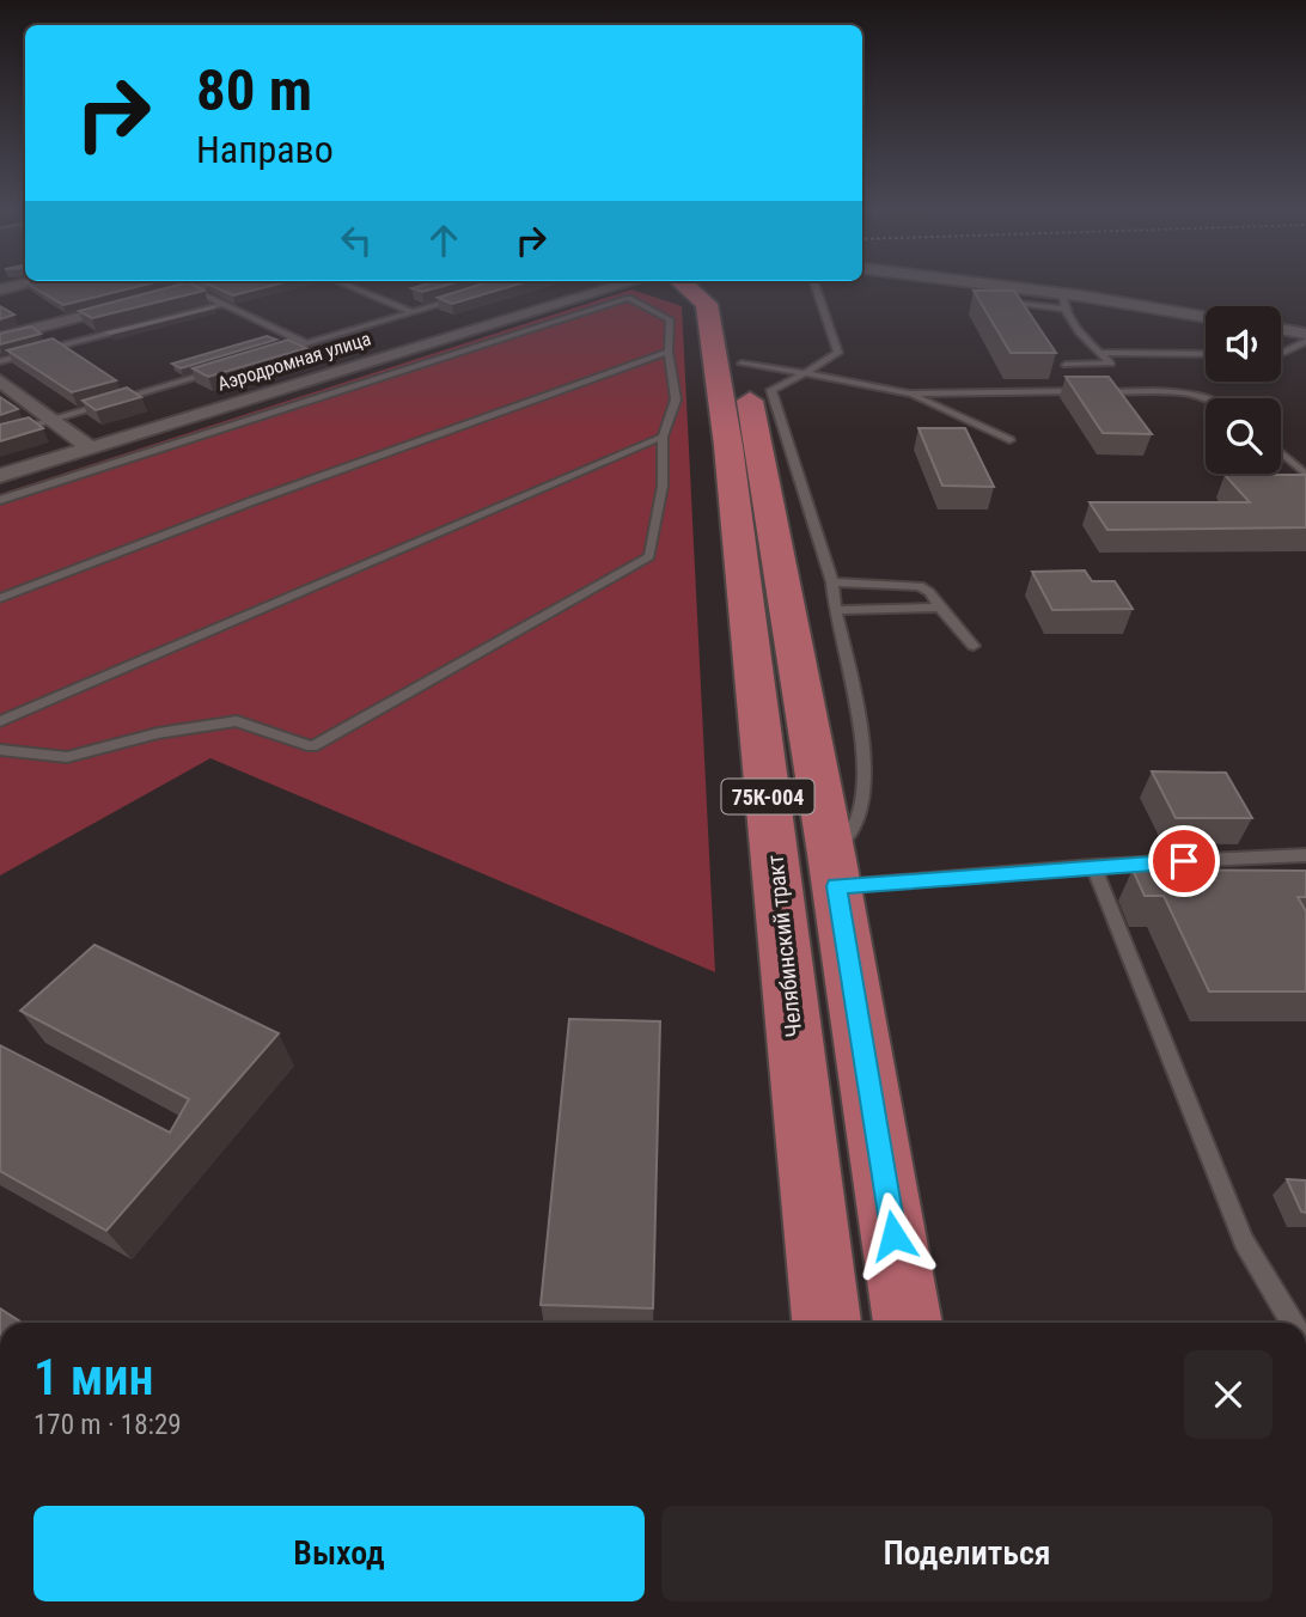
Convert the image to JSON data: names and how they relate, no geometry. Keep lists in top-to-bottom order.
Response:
{
  "streets": {
    "main road": ["75К-004", "Челябинский тракт"],
    "street": ["Аэродромная улица"]
  },
  "page": {
    "turn": ["80 m", "Направо"],
    "heading": ["1 мин", "170 m · 18:29"],
    "buttons": ["Выход", "Поделиться"]
  }
}
